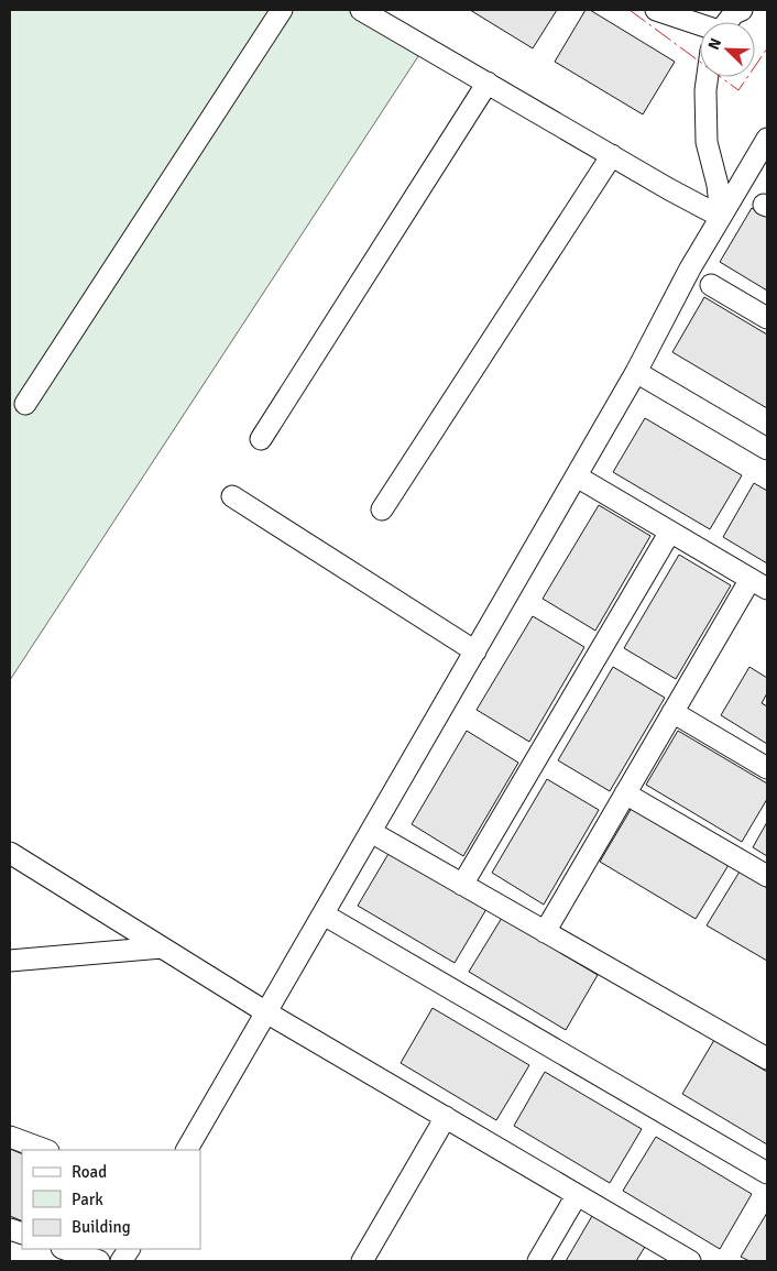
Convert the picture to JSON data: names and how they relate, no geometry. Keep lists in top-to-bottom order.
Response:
{
  "legend": ["Road", "Park", "Building"],
  "north": "top left"
}
